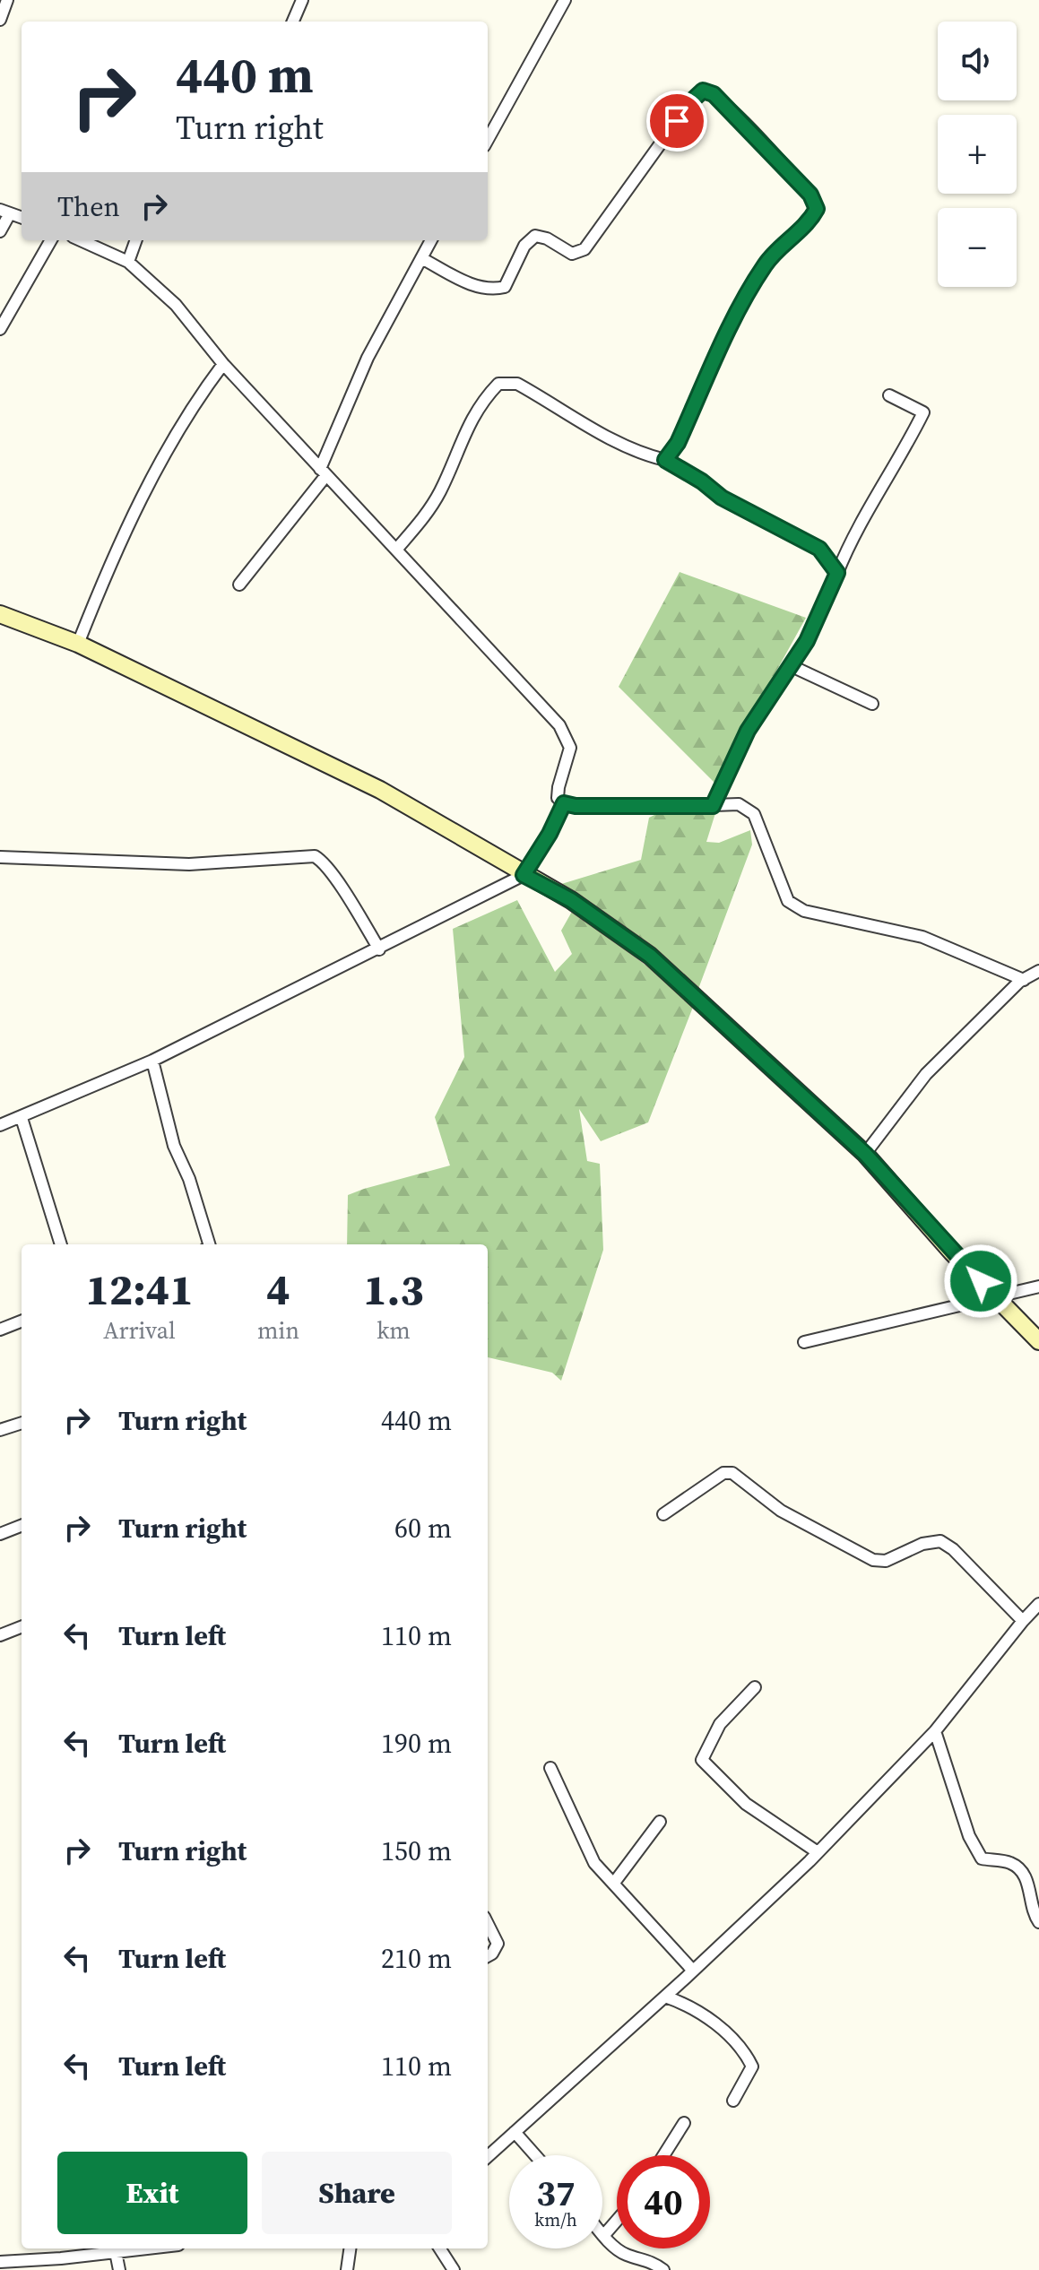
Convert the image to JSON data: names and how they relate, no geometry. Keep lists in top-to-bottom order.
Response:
{
  "page": {
    "map_buttons": ["+", "−"],
    "turn": ["440 m", "Turn right"],
    "then": "Then",
    "eta": [
      "12:41",
      "Arrival",
      "4",
      "min",
      "1.3",
      "km"
    ],
    "list": [
      {
        "name": "Turn right",
        "value": "440 m"
      },
      {
        "name": "Turn right",
        "value": "60 m"
      },
      {
        "name": "Turn left",
        "value": "110 m"
      },
      {
        "name": "Turn left",
        "value": "190 m"
      },
      {
        "name": "Turn right",
        "value": "150 m"
      },
      {
        "name": "Turn left",
        "value": "210 m"
      },
      {
        "name": "Turn left",
        "value": "110 m"
      }
    ],
    "buttons": ["Exit", "Share"],
    "speed": "37 km/h",
    "limit": "40"
  }
}
